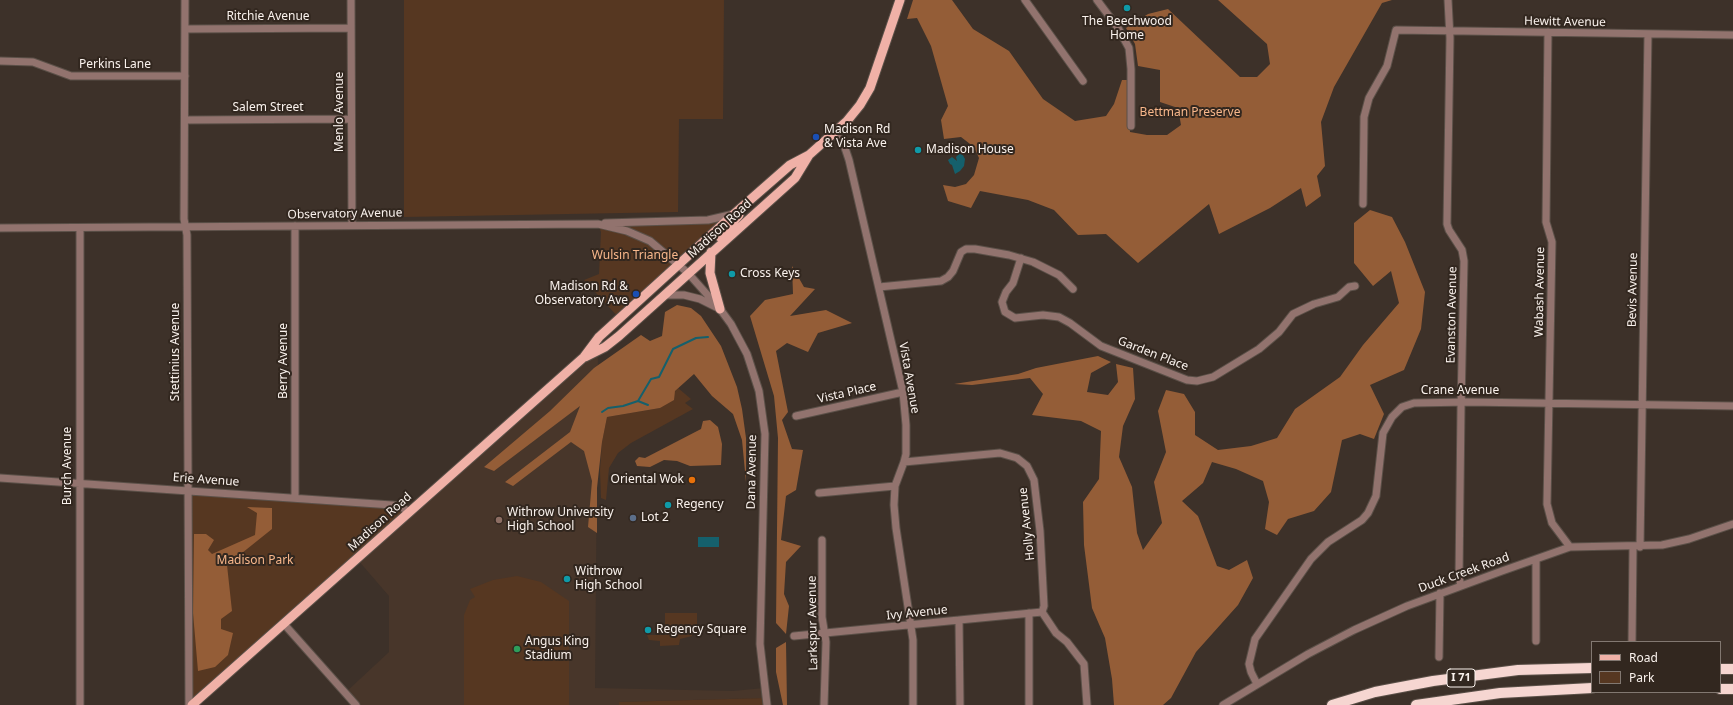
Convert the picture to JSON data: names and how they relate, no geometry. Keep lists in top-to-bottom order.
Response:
{
  "streets": {
    "highway": ["I 71"],
    "main road": ["Madison Road"],
    "street": [
      "Ritchie Avenue",
      "Hewitt Avenue",
      "Perkins Lane",
      "Salem Street",
      "Menlo Avenue",
      "Observatory Avenue",
      "Bevis Avenue",
      "Wabash Avenue",
      "Evanston Avenue",
      "Stettinius Avenue",
      "Garden Place",
      "Berry Avenue",
      "Vista Avenue",
      "Crane Avenue",
      "Vista Place",
      "Burch Avenue",
      "Dana Avenue",
      "Erie Avenue",
      "Holly Avenue",
      "Duck Creek Road",
      "Ivy Avenue",
      "Larkspur Avenue"
    ]
  },
  "crossings": [
    ["Ritchie Avenue", "Menlo Avenue"],
    ["Ritchie Avenue", "Stettinius Avenue"],
    ["Hewitt Avenue", "Bevis Avenue"],
    ["Hewitt Avenue", "Wabash Avenue"],
    ["Hewitt Avenue", "Evanston Avenue"],
    ["Perkins Lane", "Stettinius Avenue"],
    ["Salem Street", "Menlo Avenue"],
    ["Salem Street", "Stettinius Avenue"],
    ["Menlo Avenue", "Observatory Avenue"],
    ["Observatory Avenue", "Madison Road"],
    ["Observatory Avenue", "Stettinius Avenue"],
    ["Observatory Avenue", "Berry Avenue"],
    ["Observatory Avenue", "Burch Avenue"],
    ["Observatory Avenue", "Dana Avenue"],
    ["Madison Road", "Vista Avenue"],
    ["Madison Road", "Dana Avenue"],
    ["Madison Road", "Erie Avenue"],
    ["Bevis Avenue", "Crane Avenue"],
    ["Bevis Avenue", "Duck Creek Road"],
    ["Wabash Avenue", "Crane Avenue"],
    ["Wabash Avenue", "Duck Creek Road"],
    ["Evanston Avenue", "Crane Avenue"],
    ["Evanston Avenue", "Duck Creek Road"],
    ["Stettinius Avenue", "Erie Avenue"],
    ["Berry Avenue", "Erie Avenue"],
    ["Vista Avenue", "Vista Place"],
    ["Vista Avenue", "Holly Avenue"],
    ["Vista Avenue", "Ivy Avenue"],
    ["Crane Avenue", "Duck Creek Road"],
    ["Burch Avenue", "Erie Avenue"],
    ["Holly Avenue", "Ivy Avenue"],
    ["Ivy Avenue", "Larkspur Avenue"]
  ],
  "parks": ["Bettman Preserve", "Wulsin Triangle", "Madison Park"],
  "places": [
    "The Beechwood Home",
    "Madison Rd & Vista Ave",
    "Madison House",
    "Cross Keys",
    "Madison Rd & Observatory Ave",
    "Oriental Wok",
    "Regency",
    "Lot 2",
    "Withrow University High School",
    "Withrow High School",
    "Regency Square",
    "Angus King Stadium"
  ],
  "legend": ["Road", "Park"]
}
